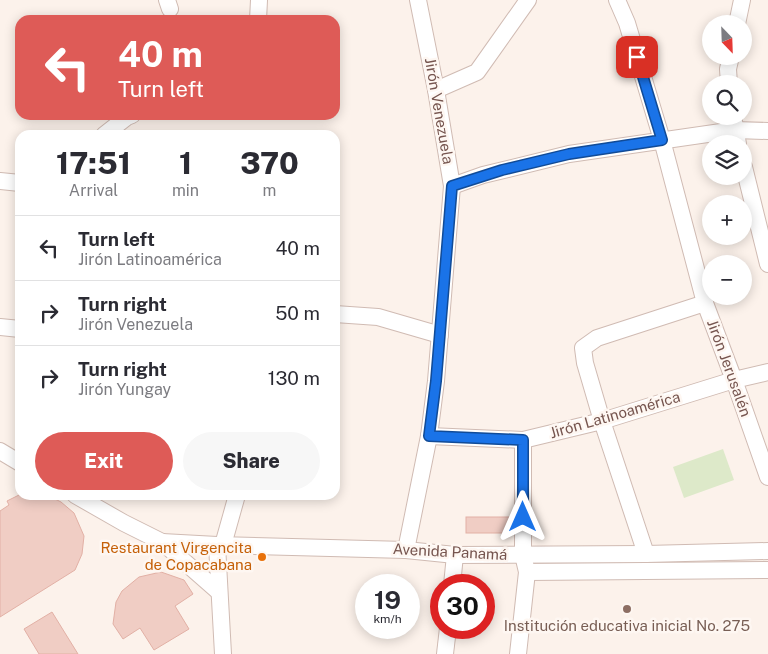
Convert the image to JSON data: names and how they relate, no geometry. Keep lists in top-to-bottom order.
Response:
{
  "streets": {
    "street": [
      "Jirón Venezuela",
      "Jirón Jerusalén",
      "Jirón Latinoamérica",
      "Avenida Panamá"
    ]
  },
  "crossings": [
    ["Jirón Venezuela", "Jirón Latinoamérica"],
    ["Jirón Venezuela", "Avenida Panamá"],
    ["Jirón Jerusalén", "Jirón Latinoamérica"]
  ],
  "places": ["Restaurant Virgencita de Copacabana", "Institución educativa inicial No. 275"],
  "north": "bottom right",
  "page": {
    "map_buttons": ["+", "−"],
    "turn": ["40 m", "Turn left"],
    "eta": [
      "17:51",
      "Arrival",
      "1",
      "min",
      "370",
      "m"
    ],
    "list": [
      {
        "name": "Turn left",
        "note": "Jirón Latinoamérica",
        "value": "40 m"
      },
      {
        "name": "Turn right",
        "note": "Jirón Venezuela",
        "value": "50 m"
      },
      {
        "name": "Turn right",
        "note": "Jirón Yungay",
        "value": "130 m"
      }
    ],
    "buttons": ["Exit", "Share"],
    "speed": "19 km/h",
    "limit": "30"
  }
}
